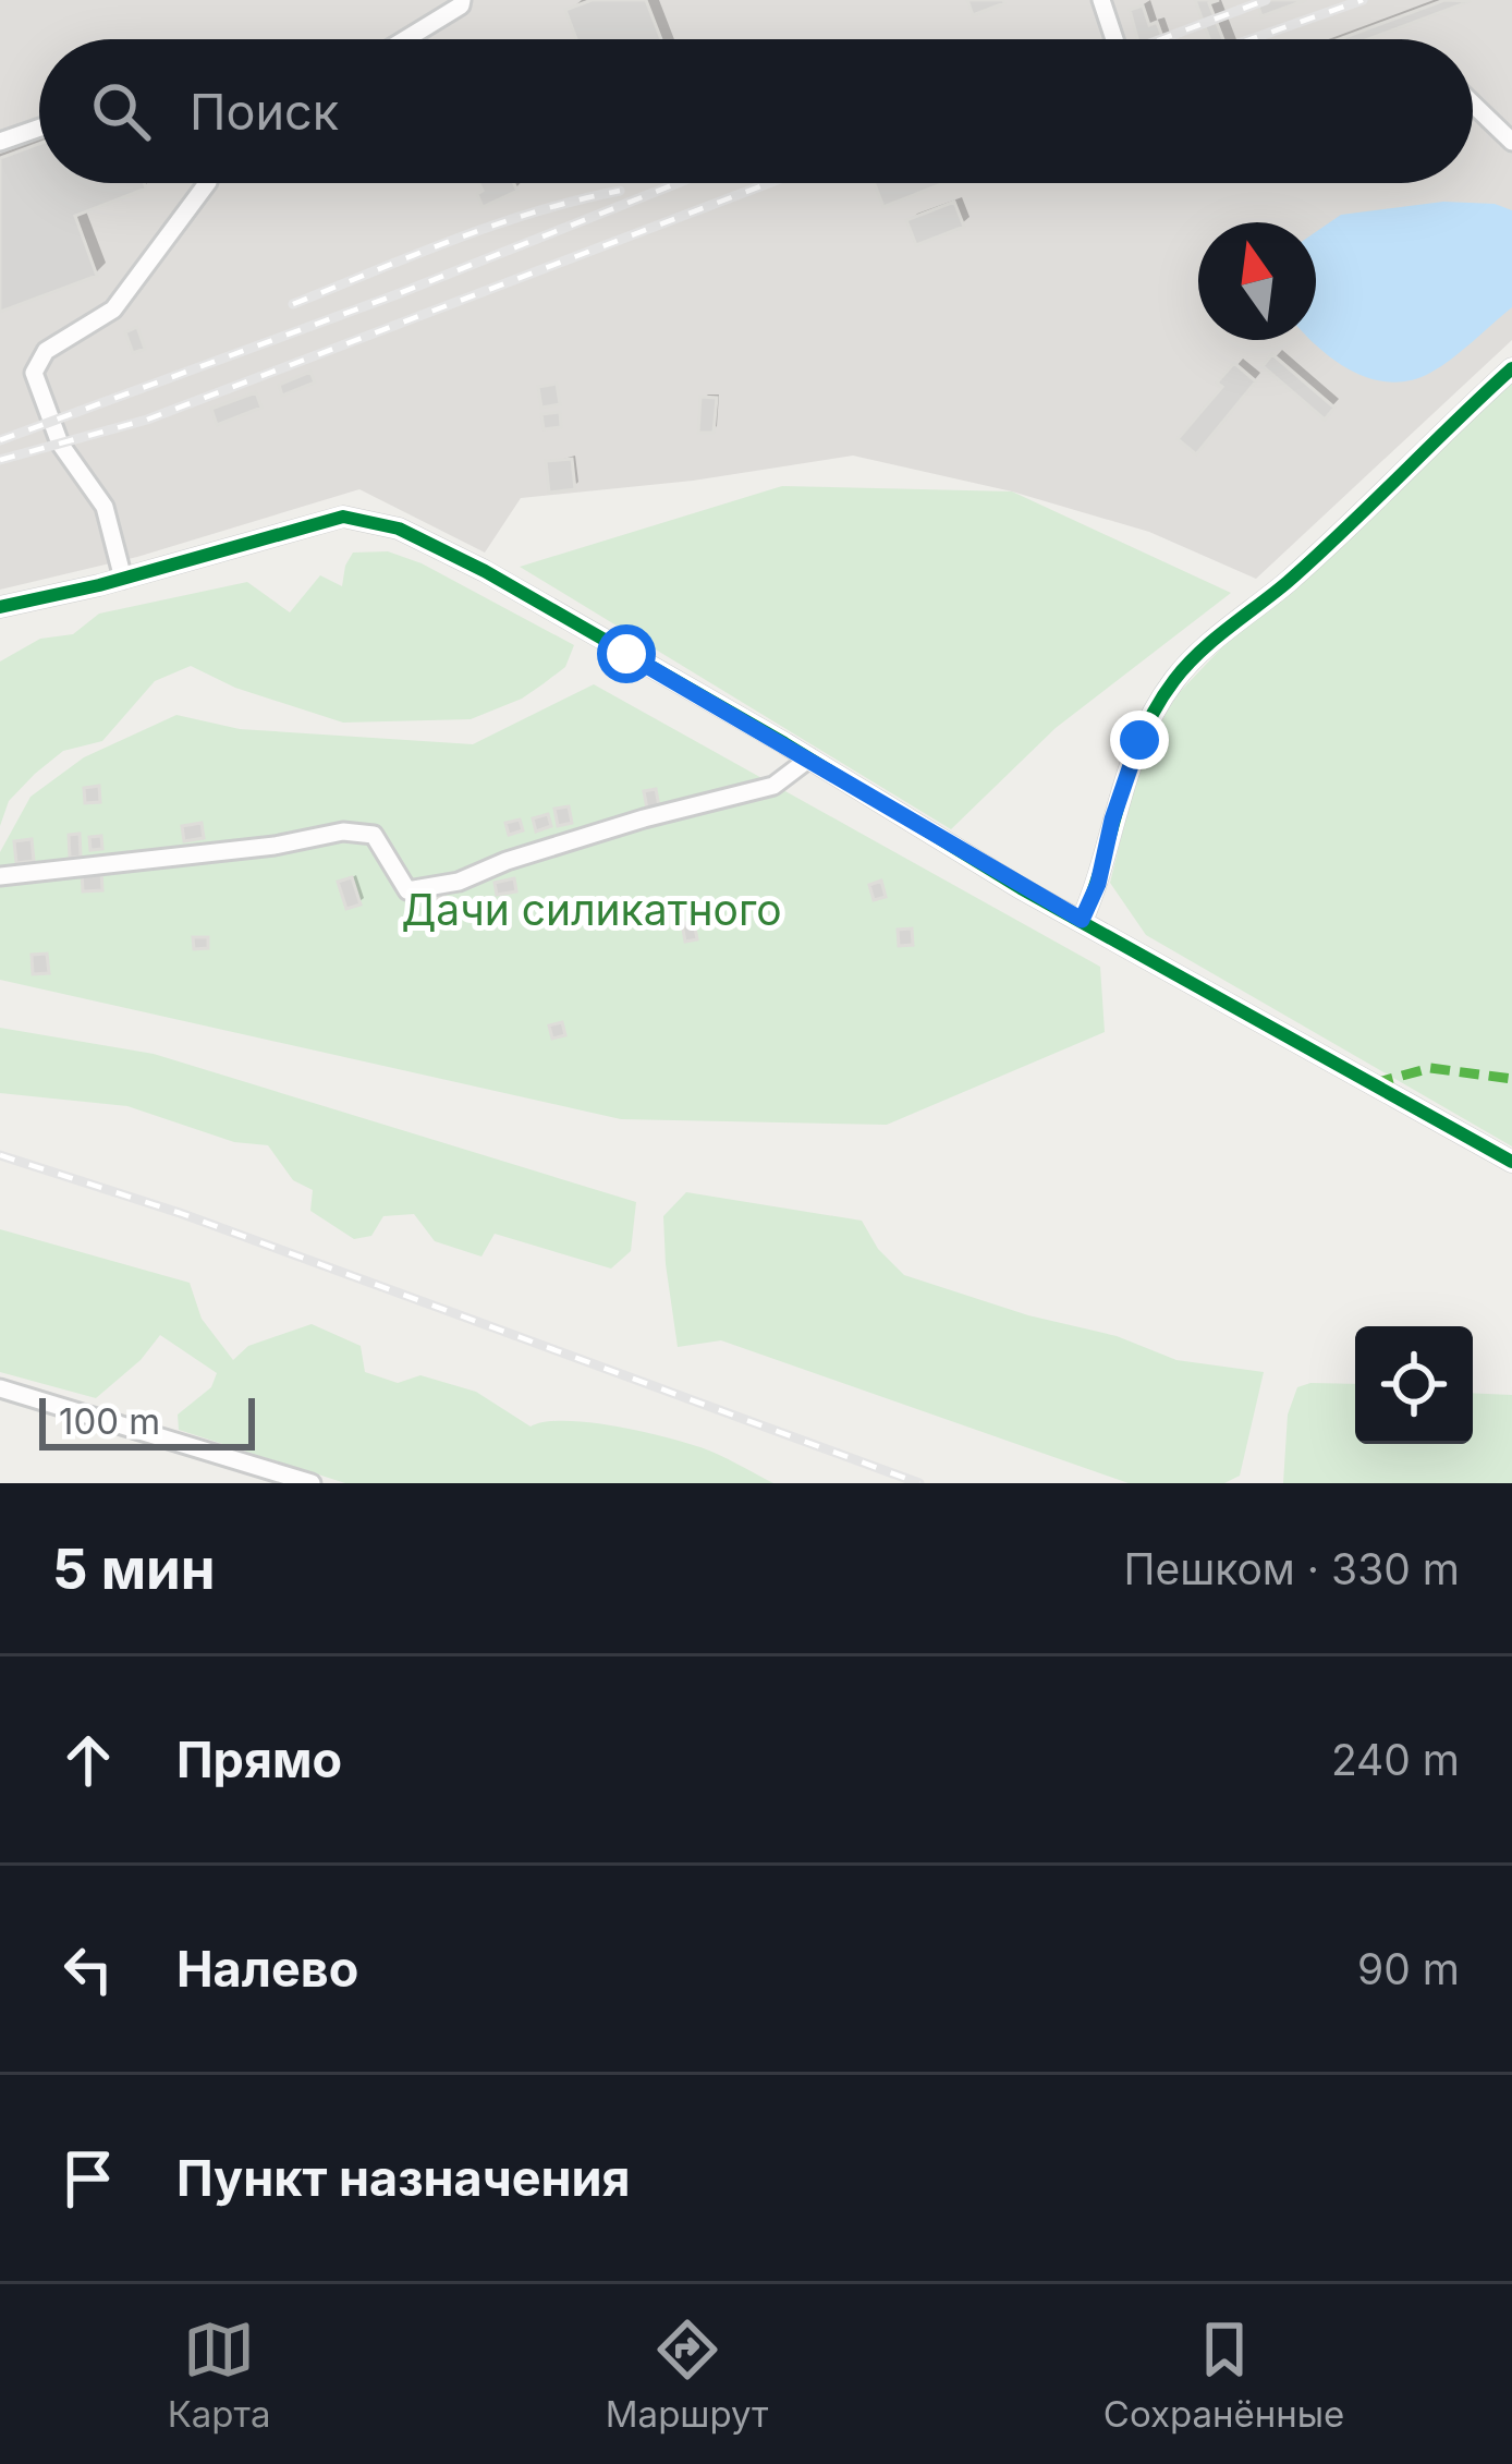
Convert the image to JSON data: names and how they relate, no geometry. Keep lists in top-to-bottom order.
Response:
{
  "parks": ["Дачи силикатного"],
  "scale_bar": "100 m",
  "north": "top",
  "page": {
    "search": "Поиск",
    "scale": "100 m",
    "heading": ["5 мин", "Пешком · 330 m"],
    "list": [
      ["Прямо", "240 m"],
      ["Налево", "90 m"],
      "Пункт назначения"
    ],
    "nav": ["Карта", "Маршрут", "Сохранённые"]
  }
}
